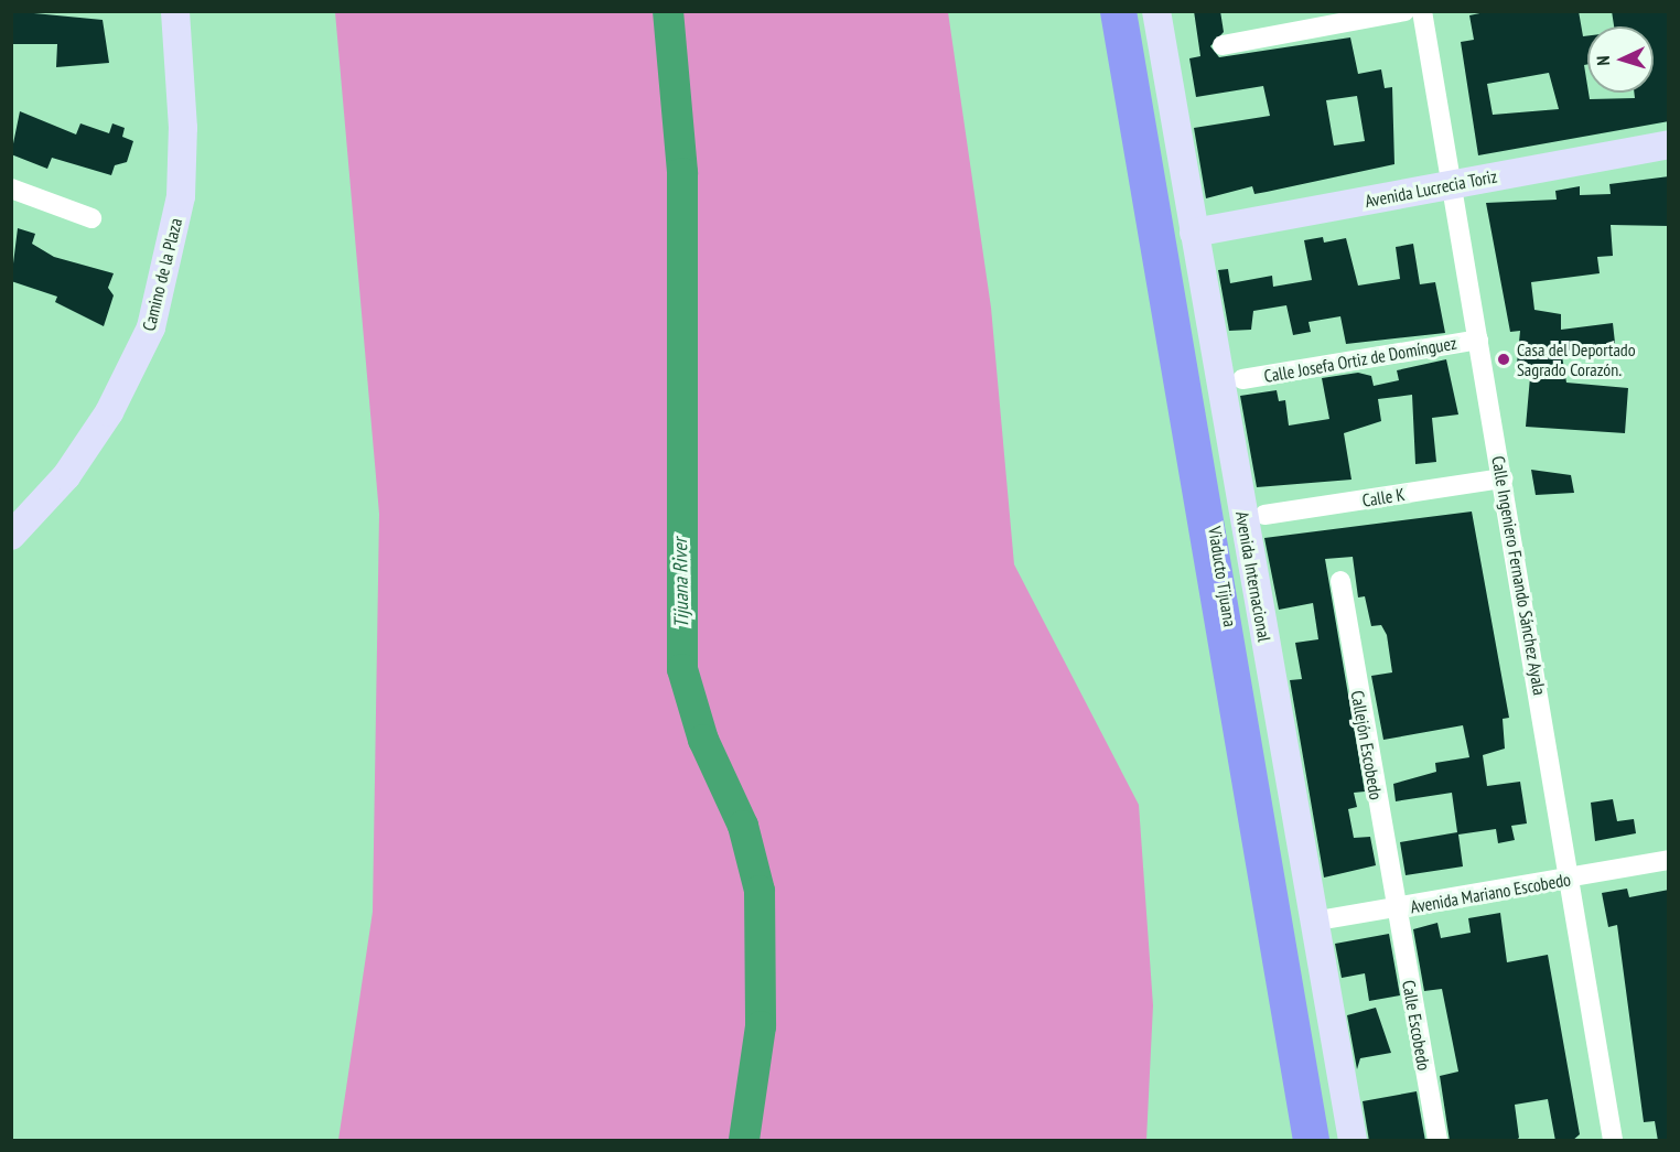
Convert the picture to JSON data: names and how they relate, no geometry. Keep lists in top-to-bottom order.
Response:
{
  "streets": {
    "highway": ["Viaducto Tijuana", "Avenida Internacional"],
    "main road": ["Avenida Lucrecia Toriz", "Camino de la Plaza"],
    "street": [
      "Calle Josefa Ortiz de Domínguez",
      "Calle K",
      "Calle Ingeniero Fernando Sánchez Ayala",
      "Callejón Escobedo",
      "Avenida Mariano Escobedo",
      "Calle Escobedo"
    ]
  },
  "crossings": [
    ["Avenida Lucrecia Toriz", "Calle Ingeniero Fernando Sánchez Ayala"],
    ["Avenida Lucrecia Toriz", "Avenida Internacional"],
    ["Calle Josefa Ortiz de Domínguez", "Calle Ingeniero Fernando Sánchez Ayala"],
    ["Calle K", "Calle Ingeniero Fernando Sánchez Ayala"],
    ["Calle Ingeniero Fernando Sánchez Ayala", "Avenida Mariano Escobedo"],
    ["Viaducto Tijuana", "Avenida Internacional"],
    ["Avenida Internacional", "Avenida Mariano Escobedo"],
    ["Callejón Escobedo", "Avenida Mariano Escobedo"],
    ["Callejón Escobedo", "Calle Escobedo"],
    ["Avenida Mariano Escobedo", "Calle Escobedo"]
  ],
  "water": ["Tijuana River"],
  "places": ["Casa del Deportado Sagrado Corazón."],
  "north": "left"
}
